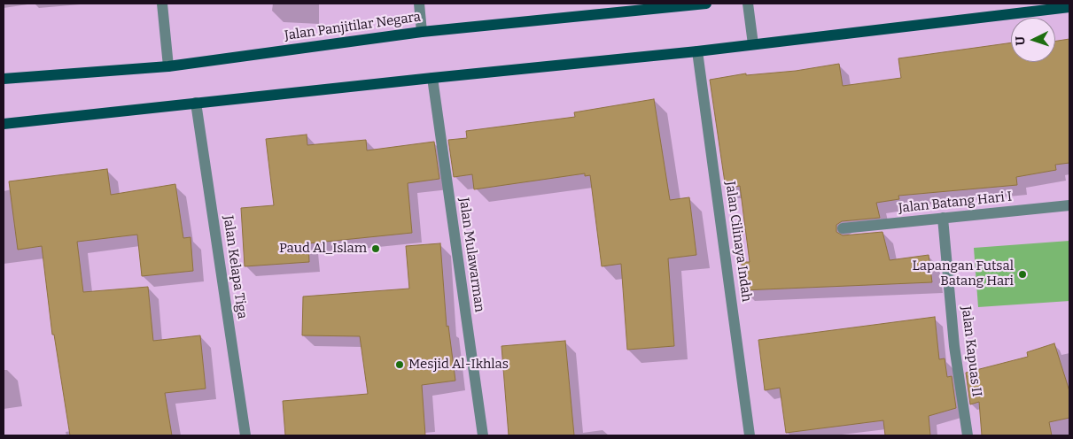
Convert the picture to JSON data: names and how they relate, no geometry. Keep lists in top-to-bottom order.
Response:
{
  "streets": {
    "main road": ["Jalan Panjitilar Negara"],
    "street": [
      "Jalan Batang Hari I",
      "Jalan Cilinaya Indah",
      "Jalan Mulawarman",
      "Jalan Kelapa Tiga",
      "Jalan Kapuas II"
    ]
  },
  "crossings": [
    ["Jalan Batang Hari I", "Jalan Kapuas II"]
  ],
  "places": ["Paud Al_Islam", "Lapangan Futsal Batang Hari", "Mesjid Al-Ikhlas"],
  "north": "left"
}
